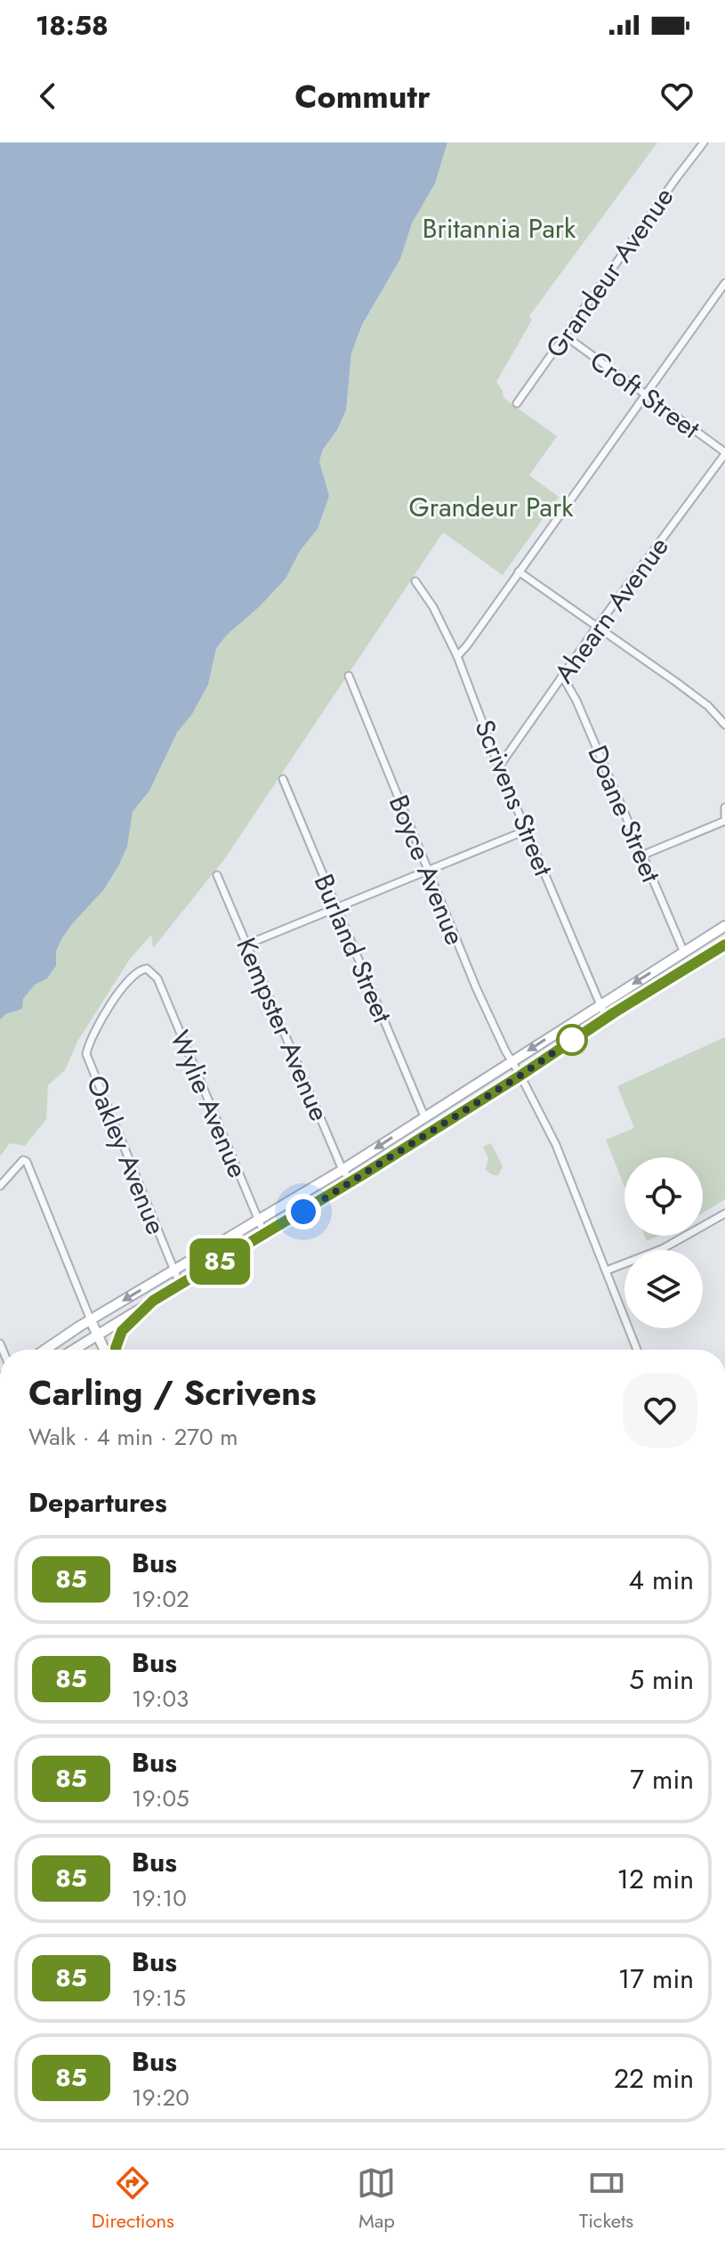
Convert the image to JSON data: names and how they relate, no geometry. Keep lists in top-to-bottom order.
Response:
{
  "streets": {
    "street": [
      "Grandeur Avenue",
      "Croft Street",
      "Ahearn Avenue",
      "Scrivens Street",
      "Doane Street",
      "Boyce Avenue",
      "Burland Street",
      "Kempster Avenue",
      "Wylie Avenue",
      "Oakley Avenue"
    ]
  },
  "crossings": [
    ["Grandeur Avenue", "Croft Street"],
    ["Croft Street", "Ahearn Avenue"],
    ["Ahearn Avenue", "Scrivens Street"],
    ["Ahearn Avenue", "Doane Street"],
    ["Wylie Avenue", "Oakley Avenue"]
  ],
  "parks": ["Britannia Park", "Grandeur Park"],
  "lines": ["bus line 85"],
  "page": {
    "status": "18:58",
    "header": "Commutr",
    "on_map": "85",
    "heading": [
      ["Carling / Scrivens", "Walk · 4 min · 270 m"],
      "Departures"
    ],
    "list": [
      {
        "mark": "85",
        "name": "Bus",
        "note": "19:02",
        "value": "4 min"
      },
      {
        "mark": "85",
        "name": "Bus",
        "note": "19:03",
        "value": "5 min"
      },
      {
        "mark": "85",
        "name": "Bus",
        "note": "19:05",
        "value": "7 min"
      },
      {
        "mark": "85",
        "name": "Bus",
        "note": "19:10",
        "value": "12 min"
      },
      {
        "mark": "85",
        "name": "Bus",
        "note": "19:15",
        "value": "17 min"
      },
      {
        "mark": "85",
        "name": "Bus",
        "note": "19:20",
        "value": "22 min"
      }
    ],
    "tabs": ["Directions", "Map", "Tickets"]
  }
}
